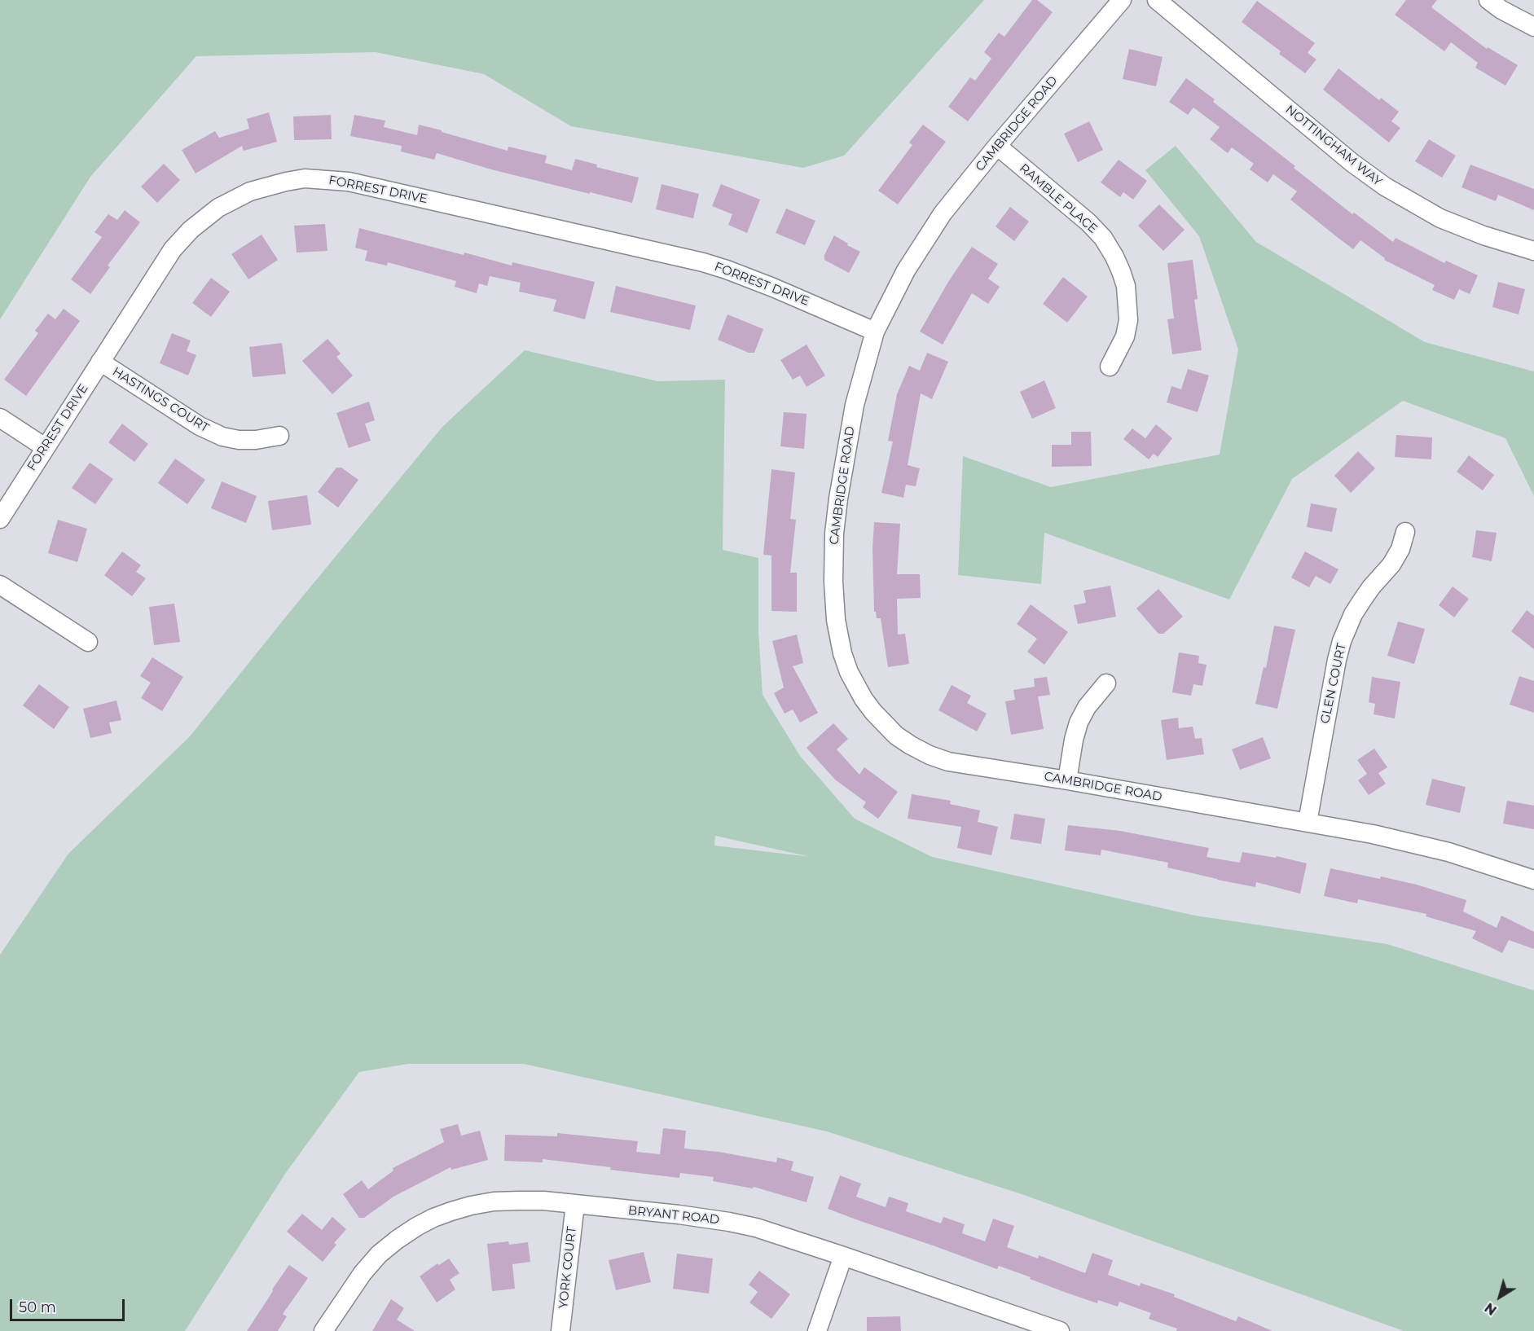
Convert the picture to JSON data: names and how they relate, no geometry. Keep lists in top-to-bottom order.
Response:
{
  "streets": {
    "street": [
      "CAMBRIDGE ROAD",
      "NOTTINGHAM WAY",
      "FORREST DRIVE",
      "RAMBLE PLACE",
      "HASTINGS COURT",
      "GLEN COURT",
      "BRYANT ROAD",
      "YORK COURT"
    ]
  },
  "crossings": [
    ["CAMBRIDGE ROAD", "FORREST DRIVE"],
    ["CAMBRIDGE ROAD", "RAMBLE PLACE"],
    ["CAMBRIDGE ROAD", "GLEN COURT"],
    ["FORREST DRIVE", "HASTINGS COURT"],
    ["BRYANT ROAD", "YORK COURT"]
  ],
  "scale_bar": "50 m",
  "north": "bottom left"
}
